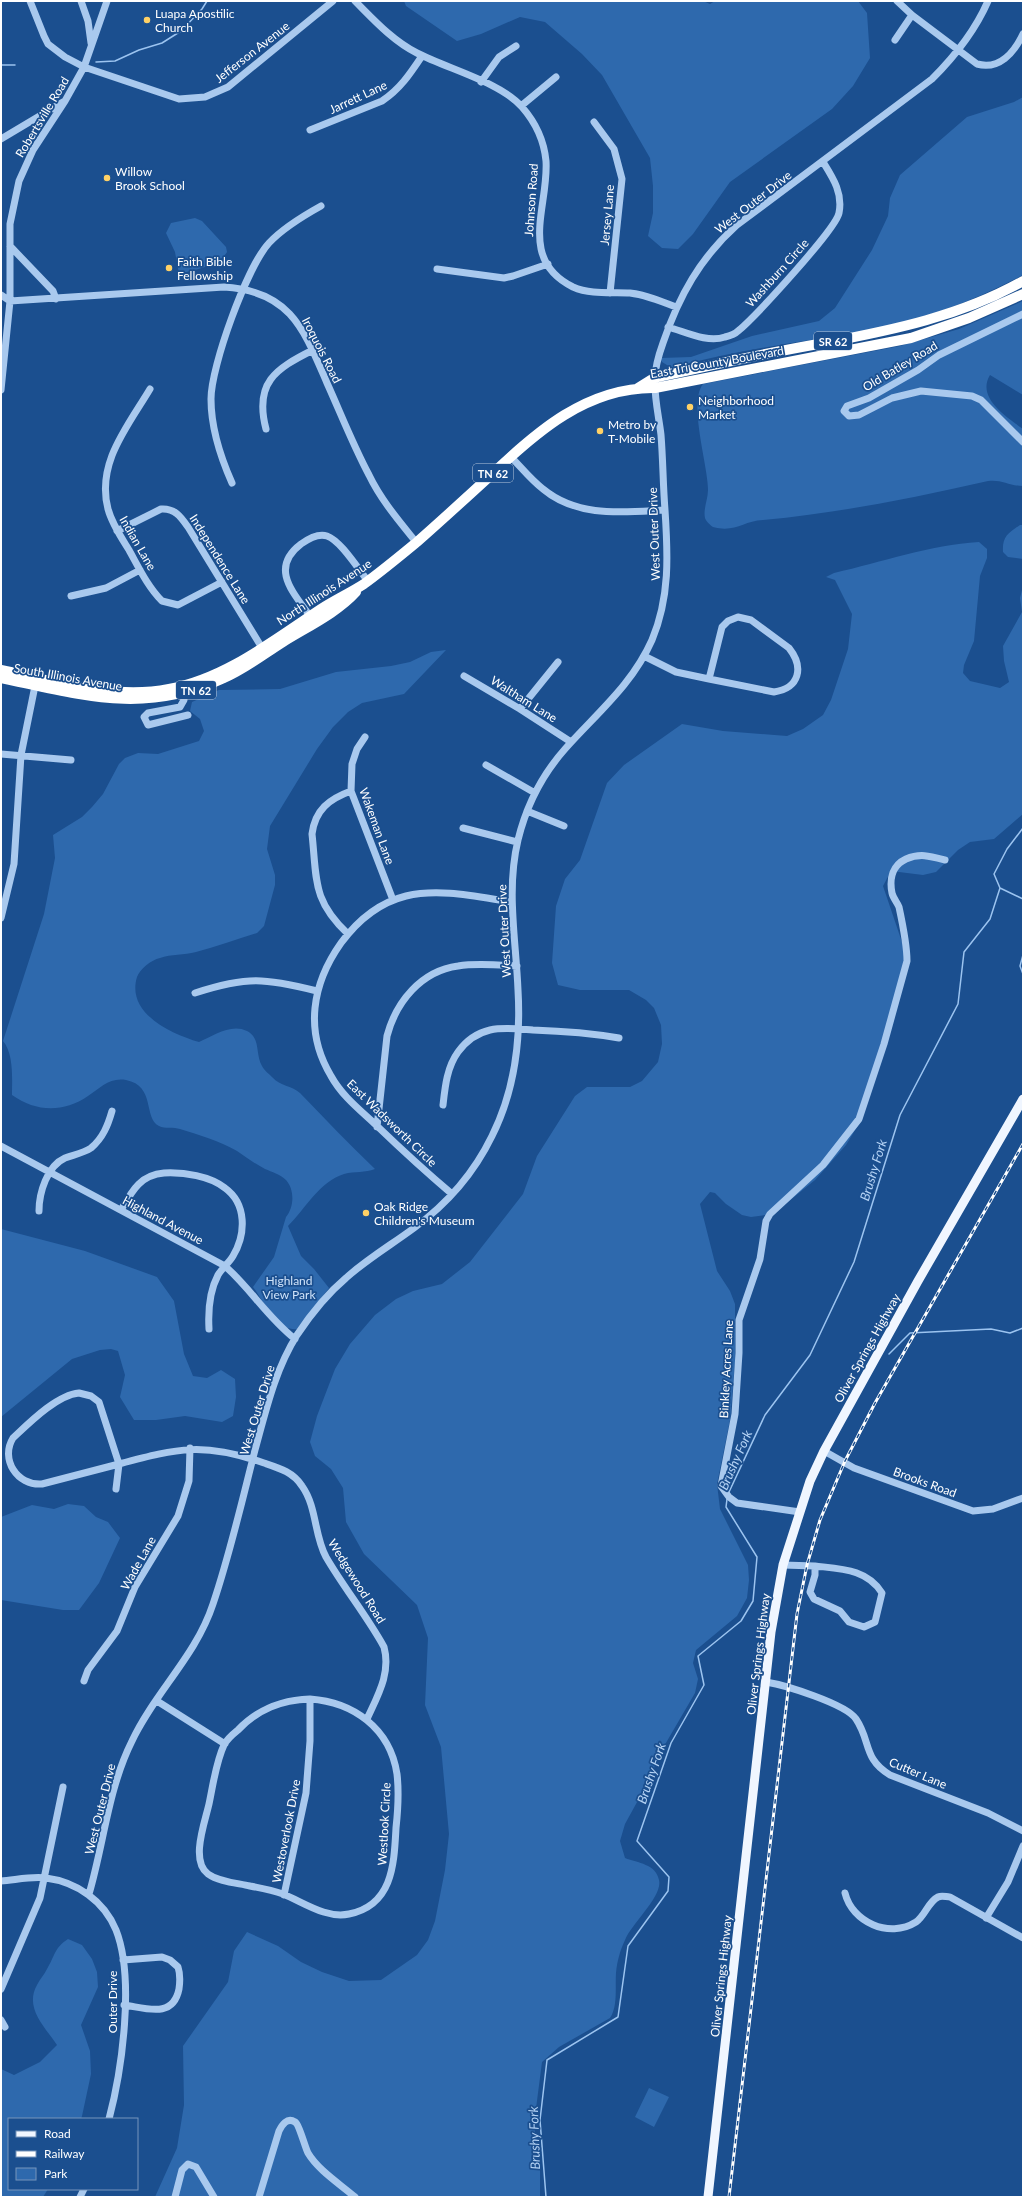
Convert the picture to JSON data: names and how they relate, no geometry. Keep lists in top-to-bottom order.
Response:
{
  "streets": {
    "highway": [
      "SR 62",
      "East Tri County Boulevard",
      "TN 62",
      "North Illinois Avenue",
      "South Illinois Avenue"
    ],
    "main road": ["Oliver Springs Highway"],
    "street": [
      "Jefferson Avenue",
      "Jarrett Lane",
      "Robertsville Road",
      "Johnson Road",
      "West Outer Drive",
      "Jersey Lane",
      "Washburn Circle",
      "Iroquois Road",
      "Old Batley Road",
      "Indian Lane",
      "Independence Lane",
      "Waltham Lane",
      "Wakeman Lane",
      "East Wadsworth Circle",
      "Highland Avenue",
      "Binkley Acres Lane",
      "Brooks Road",
      "Wade Lane",
      "Wedgewood Road",
      "Cutter Lane",
      "Westlook Circle",
      "Westoverlook Drive",
      "Outer Drive"
    ]
  },
  "crossings": [
    ["Jefferson Avenue", "Robertsville Road"],
    ["Jarrett Lane", "Johnson Road"],
    ["Robertsville Road", "Iroquois Road"],
    ["Johnson Road", "West Outer Drive"],
    ["Johnson Road", "Jersey Lane"],
    ["West Outer Drive", "Washburn Circle"],
    ["West Outer Drive", "East Tri County Boulevard"],
    ["West Outer Drive", "Waltham Lane"],
    ["West Outer Drive", "East Wadsworth Circle"],
    ["West Outer Drive", "Highland Avenue"],
    ["West Outer Drive", "Wedgewood Road"],
    ["West Outer Drive", "Outer Drive"],
    ["Iroquois Road", "North Illinois Avenue"],
    ["East Tri County Boulevard", "North Illinois Avenue"],
    ["Indian Lane", "Independence Lane"],
    ["Independence Lane", "North Illinois Avenue"],
    ["North Illinois Avenue", "South Illinois Avenue"],
    ["Wakeman Lane", "East Wadsworth Circle"],
    ["Oliver Springs Highway", "Binkley Acres Lane"],
    ["Oliver Springs Highway", "Brooks Road"],
    ["Oliver Springs Highway", "Cutter Lane"],
    ["Wade Lane", "Wedgewood Road"],
    ["Wedgewood Road", "Westlook Circle"],
    ["Westlook Circle", "Westoverlook Drive"]
  ],
  "water": ["Brushy Fork"],
  "parks": ["Highland View Park"],
  "places": [
    "Luapa Apostilic Church",
    "Willow Brook School",
    "Faith Bible Fellowship",
    "Neighborhood Market",
    "Metro by T-Mobile",
    "Oak Ridge Children's Museum"
  ],
  "legend": ["Road", "Railway", "Park"]
}
